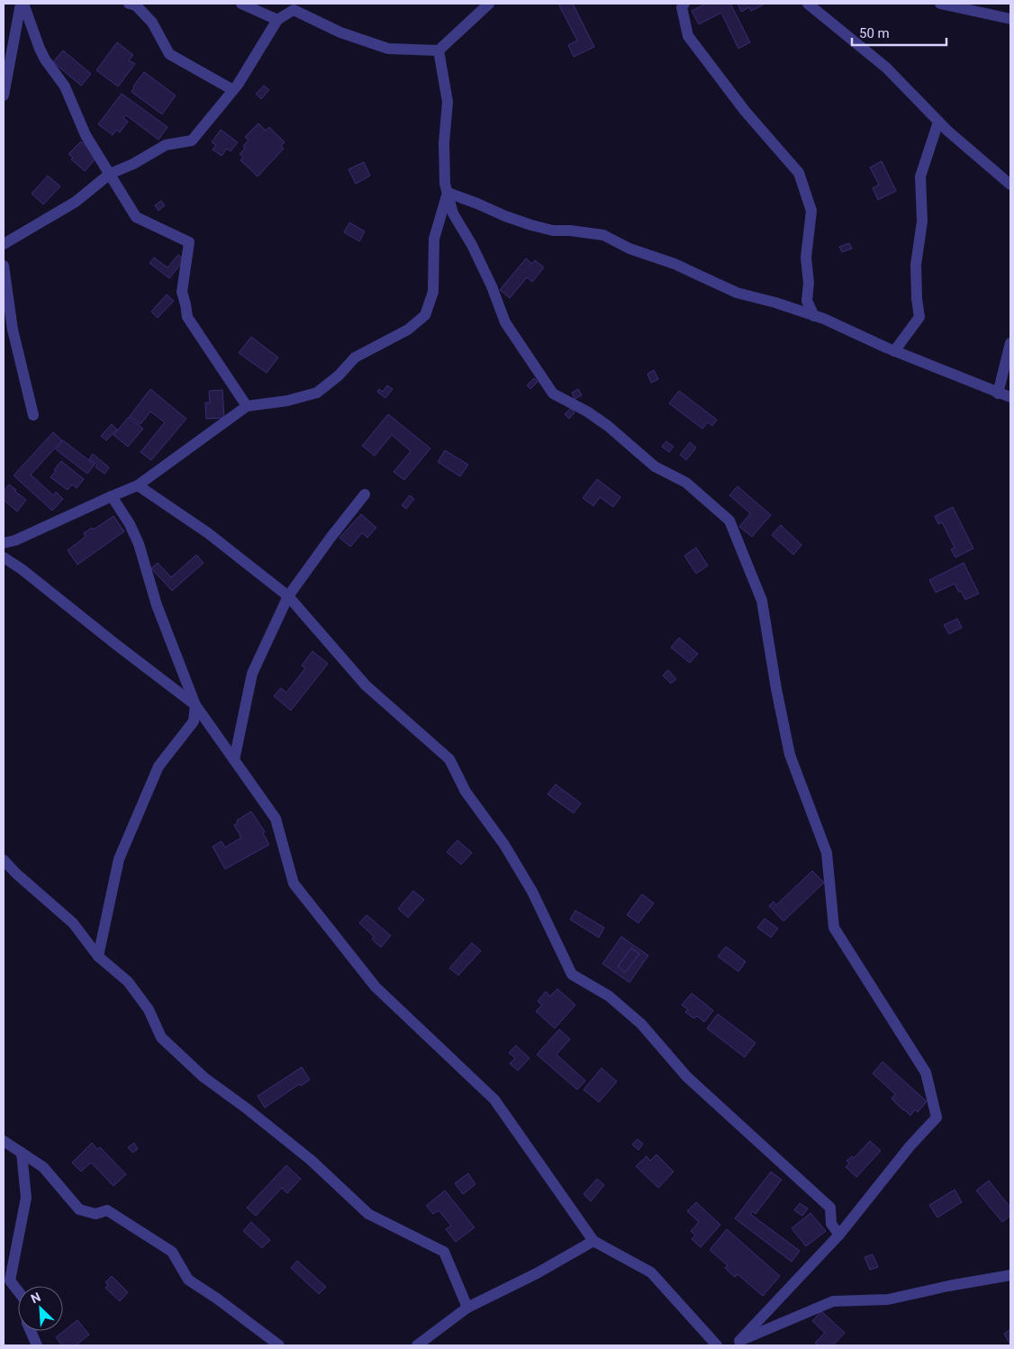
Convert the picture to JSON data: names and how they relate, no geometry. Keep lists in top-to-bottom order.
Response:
{
  "scale_bar": "50 m",
  "north": "top left"
}
